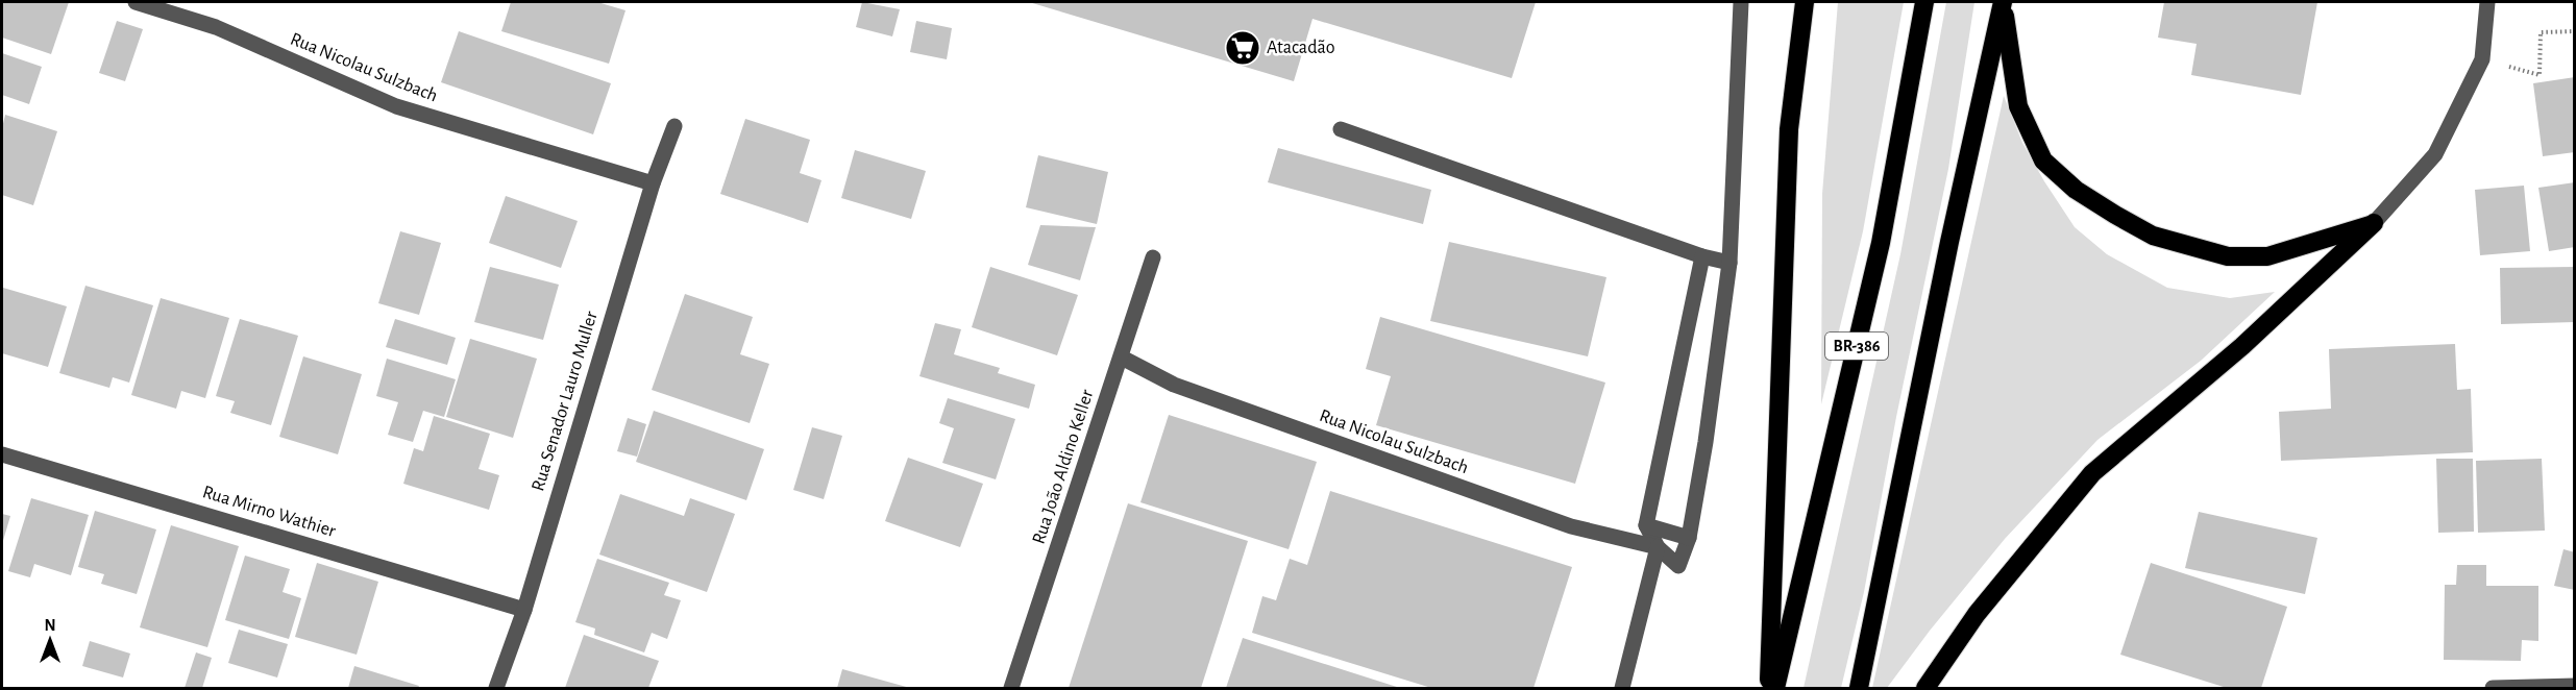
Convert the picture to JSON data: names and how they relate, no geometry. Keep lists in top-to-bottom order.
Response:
{
  "streets": {
    "highway": ["BR-386"],
    "street": [
      "Rua Nicolau Sulzbach",
      "Rua Senador Lauro Muller",
      "Rua João Aldino Keller",
      "Rua Mirno Wathier"
    ]
  },
  "crossings": [
    ["Rua Nicolau Sulzbach", "Rua Senador Lauro Muller"],
    ["Rua Nicolau Sulzbach", "Rua João Aldino Keller"],
    ["Rua Senador Lauro Muller", "Rua Mirno Wathier"]
  ],
  "places": {
    "supermarket": ["Atacadão"]
  },
  "north": "top"
}
